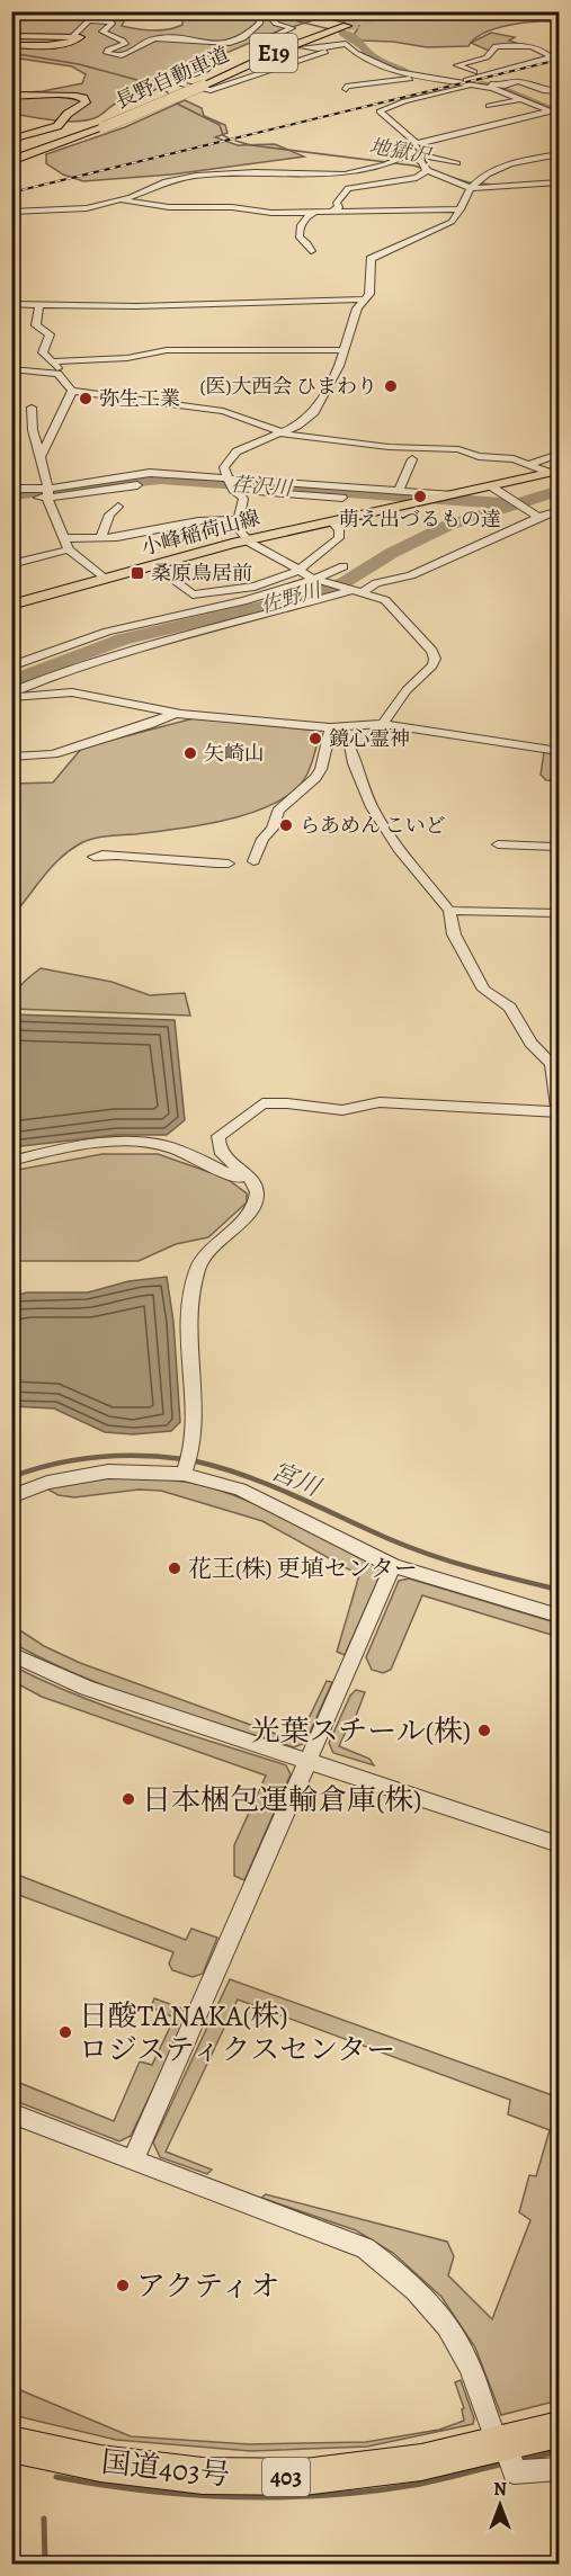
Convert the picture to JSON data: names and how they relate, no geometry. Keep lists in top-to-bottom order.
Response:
{
  "streets": {
    "highway": [
      "E19",
      "長野自動車道",
      "国道403号",
      "403"
    ],
    "main road": ["小峰稲荷山線"]
  },
  "water": [
    "地獄沢",
    "荏沢川",
    "佐野川",
    "宮川"
  ],
  "places": {
    "other": [
      "(医)大西会 ひまわり",
      "弥生工業",
      "萌え出づるもの達",
      "鏡心霊神",
      "矢崎山",
      "らあめん こいど",
      "花王(株) 更埴センター",
      "光葉スチール(株)",
      "日本梱包運輸倉庫(株)",
      "日酸TANAKA(株) ロジスティクスセンター",
      "アクティオ"
    ],
    "transit": ["桑原鳥居前"]
  },
  "north": "top"
}
